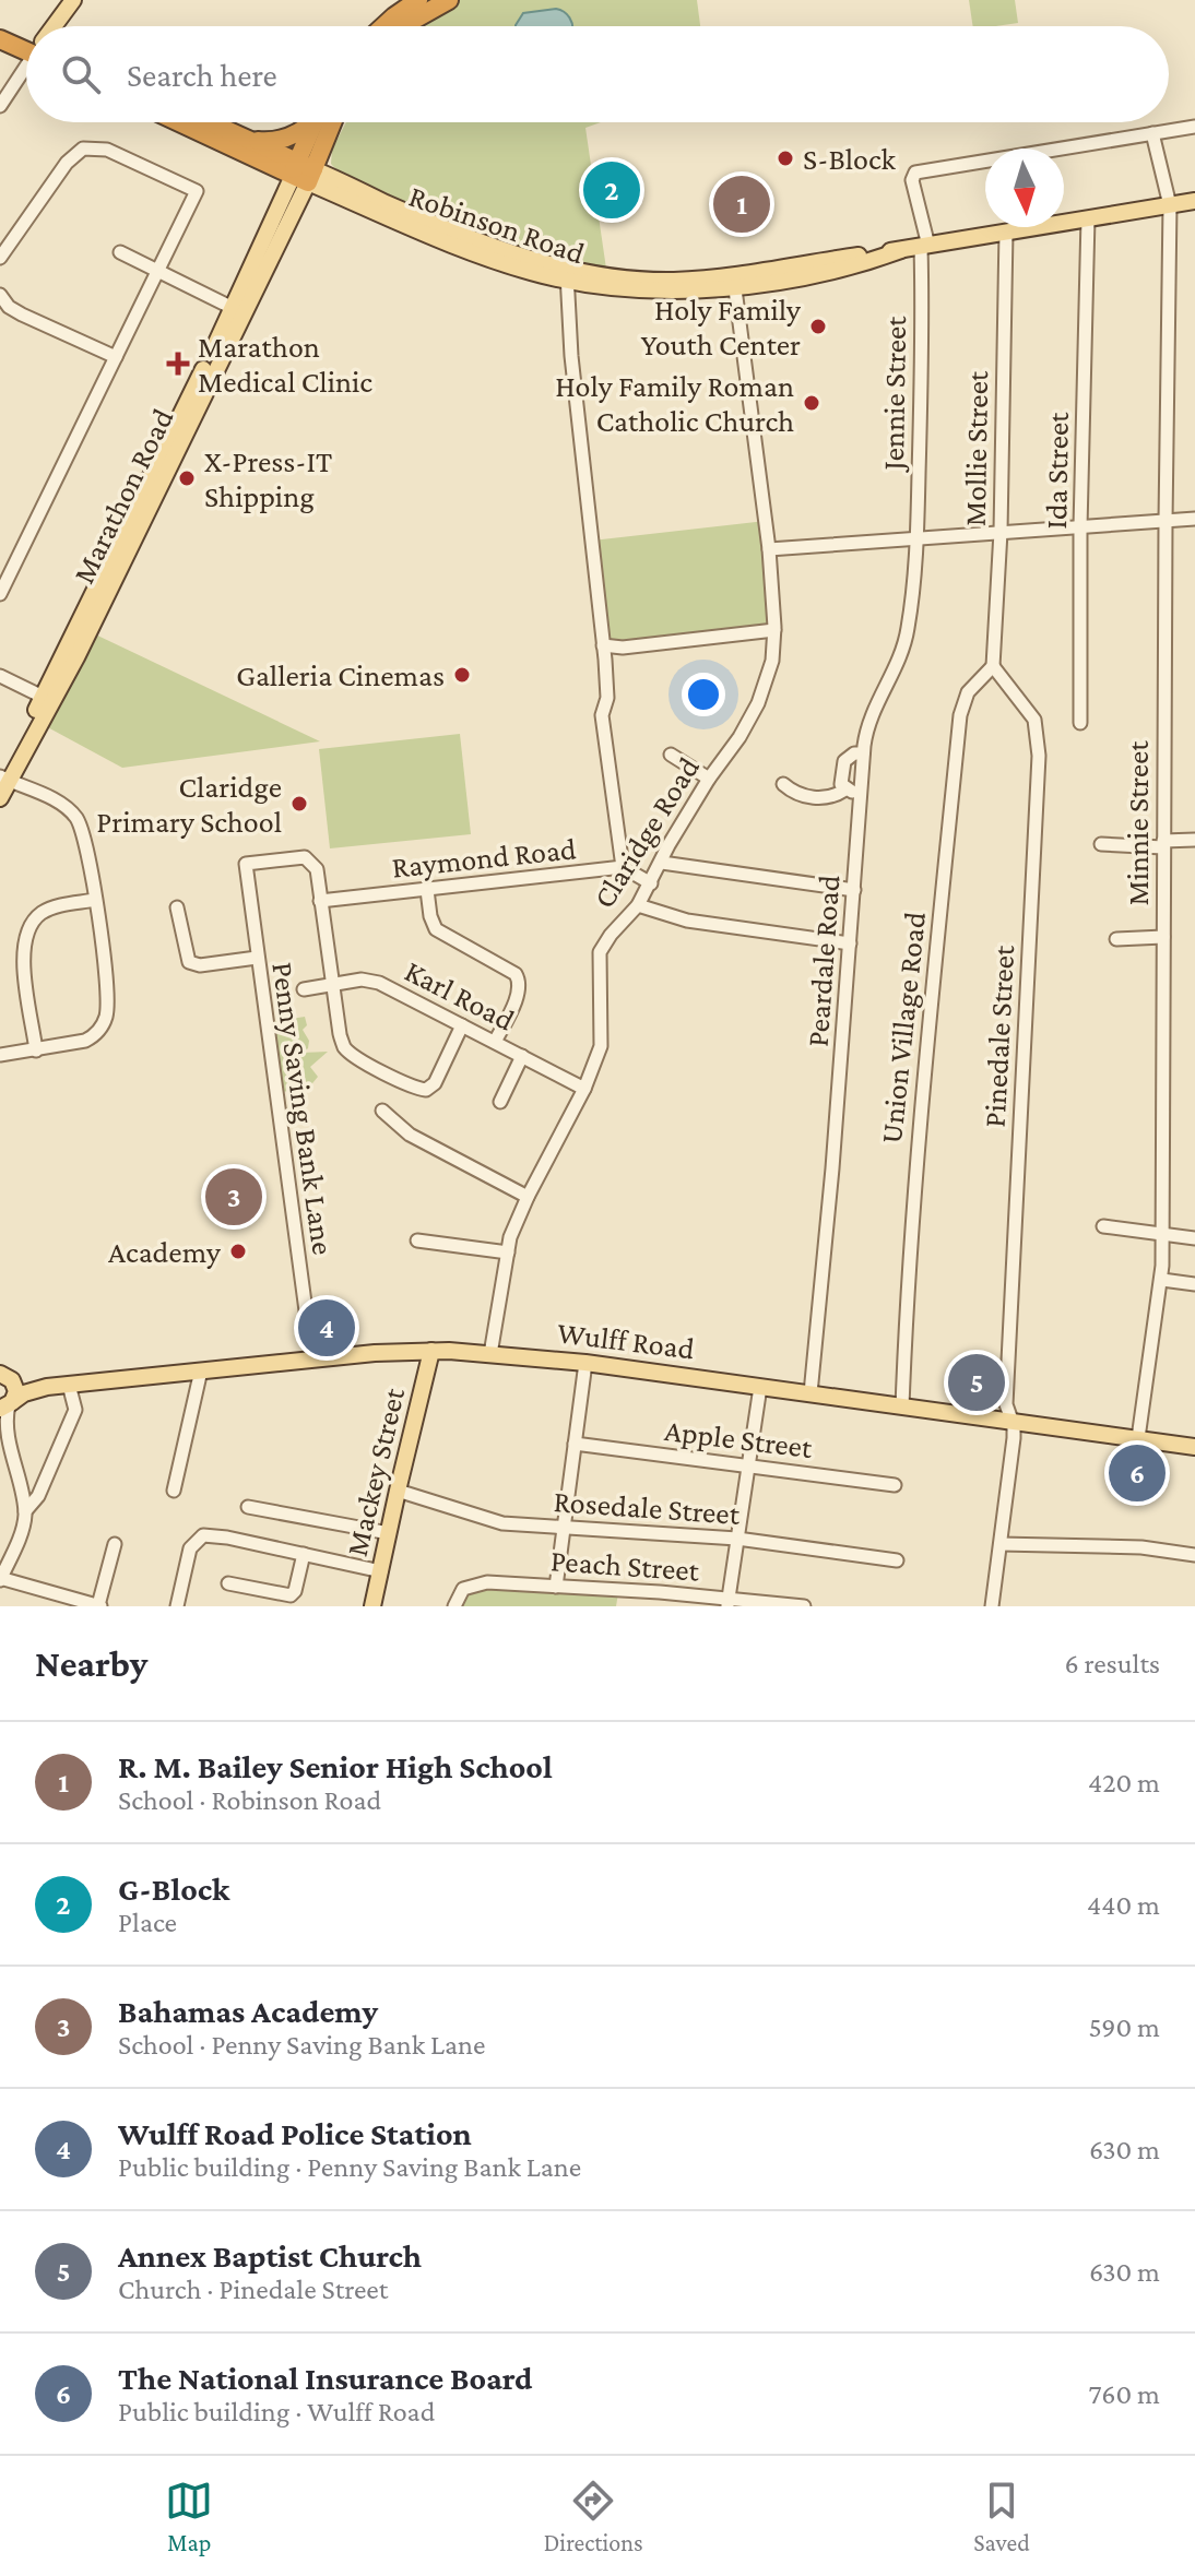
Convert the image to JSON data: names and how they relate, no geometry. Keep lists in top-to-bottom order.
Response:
{
  "streets": {
    "highway": ["Robinson Road"],
    "main road": ["Marathon Road", "Wulff Road", "Mackey Street"],
    "street": [
      "Jennie Street",
      "Mollie Street",
      "Ida Street",
      "Minnie Street",
      "Claridge Road",
      "Raymond Road",
      "Peardale Road",
      "Karl Road",
      "Union Village Road",
      "Pinedale Street",
      "Penny Saving Bank Lane",
      "Apple Street",
      "Rosedale Street",
      "Peach Street"
    ]
  },
  "crossings": [
    ["Robinson Road", "Jennie Street"],
    ["Robinson Road", "Mollie Street"],
    ["Robinson Road", "Ida Street"],
    ["Robinson Road", "Marathon Road"],
    ["Robinson Road", "Minnie Street"],
    ["Robinson Road", "Claridge Road"],
    ["Jennie Street", "Minnie Street"],
    ["Jennie Street", "Peardale Road"],
    ["Mollie Street", "Union Village Road"],
    ["Mollie Street", "Pinedale Street"],
    ["Minnie Street", "Wulff Road"],
    ["Claridge Road", "Raymond Road"],
    ["Claridge Road", "Karl Road"],
    ["Claridge Road", "Wulff Road"],
    ["Raymond Road", "Penny Saving Bank Lane"],
    ["Peardale Road", "Wulff Road"],
    ["Union Village Road", "Pinedale Street"],
    ["Union Village Road", "Wulff Road"],
    ["Pinedale Street", "Wulff Road"],
    ["Penny Saving Bank Lane", "Wulff Road"],
    ["Wulff Road", "Mackey Street"],
    ["Mackey Street", "Rosedale Street"]
  ],
  "places": {
    "other": [
      "S-Block",
      "Holy Family Youth Center",
      "Holy Family Roman Catholic Church",
      "X-Press-IT Shipping",
      "Galleria Cinemas",
      "Claridge Primary School",
      "Academy"
    ],
    "health": ["Marathon Medical Clinic"]
  },
  "north": "bottom",
  "page": {
    "search": "Search here",
    "pins": [
      "2",
      "1",
      "3",
      "4",
      "5",
      "6"
    ],
    "heading": ["Nearby", "6 results"],
    "list": [
      {
        "mark": "1",
        "name": "R. M. Bailey Senior High School",
        "note": "School · Robinson Road",
        "value": "420 m"
      },
      {
        "mark": "2",
        "name": "G-Block",
        "note": "Place",
        "value": "440 m"
      },
      {
        "mark": "3",
        "name": "Bahamas Academy",
        "note": "School · Penny Saving Bank Lane",
        "value": "590 m"
      },
      {
        "mark": "4",
        "name": "Wulff Road Police Station",
        "note": "Public building · Penny Saving Bank Lane",
        "value": "630 m"
      },
      {
        "mark": "5",
        "name": "Annex Baptist Church",
        "note": "Church · Pinedale Street",
        "value": "630 m"
      },
      {
        "mark": "6",
        "name": "The National Insurance Board",
        "note": "Public building · Wulff Road",
        "value": "760 m"
      }
    ],
    "nav": ["Map", "Directions", "Saved"]
  }
}
